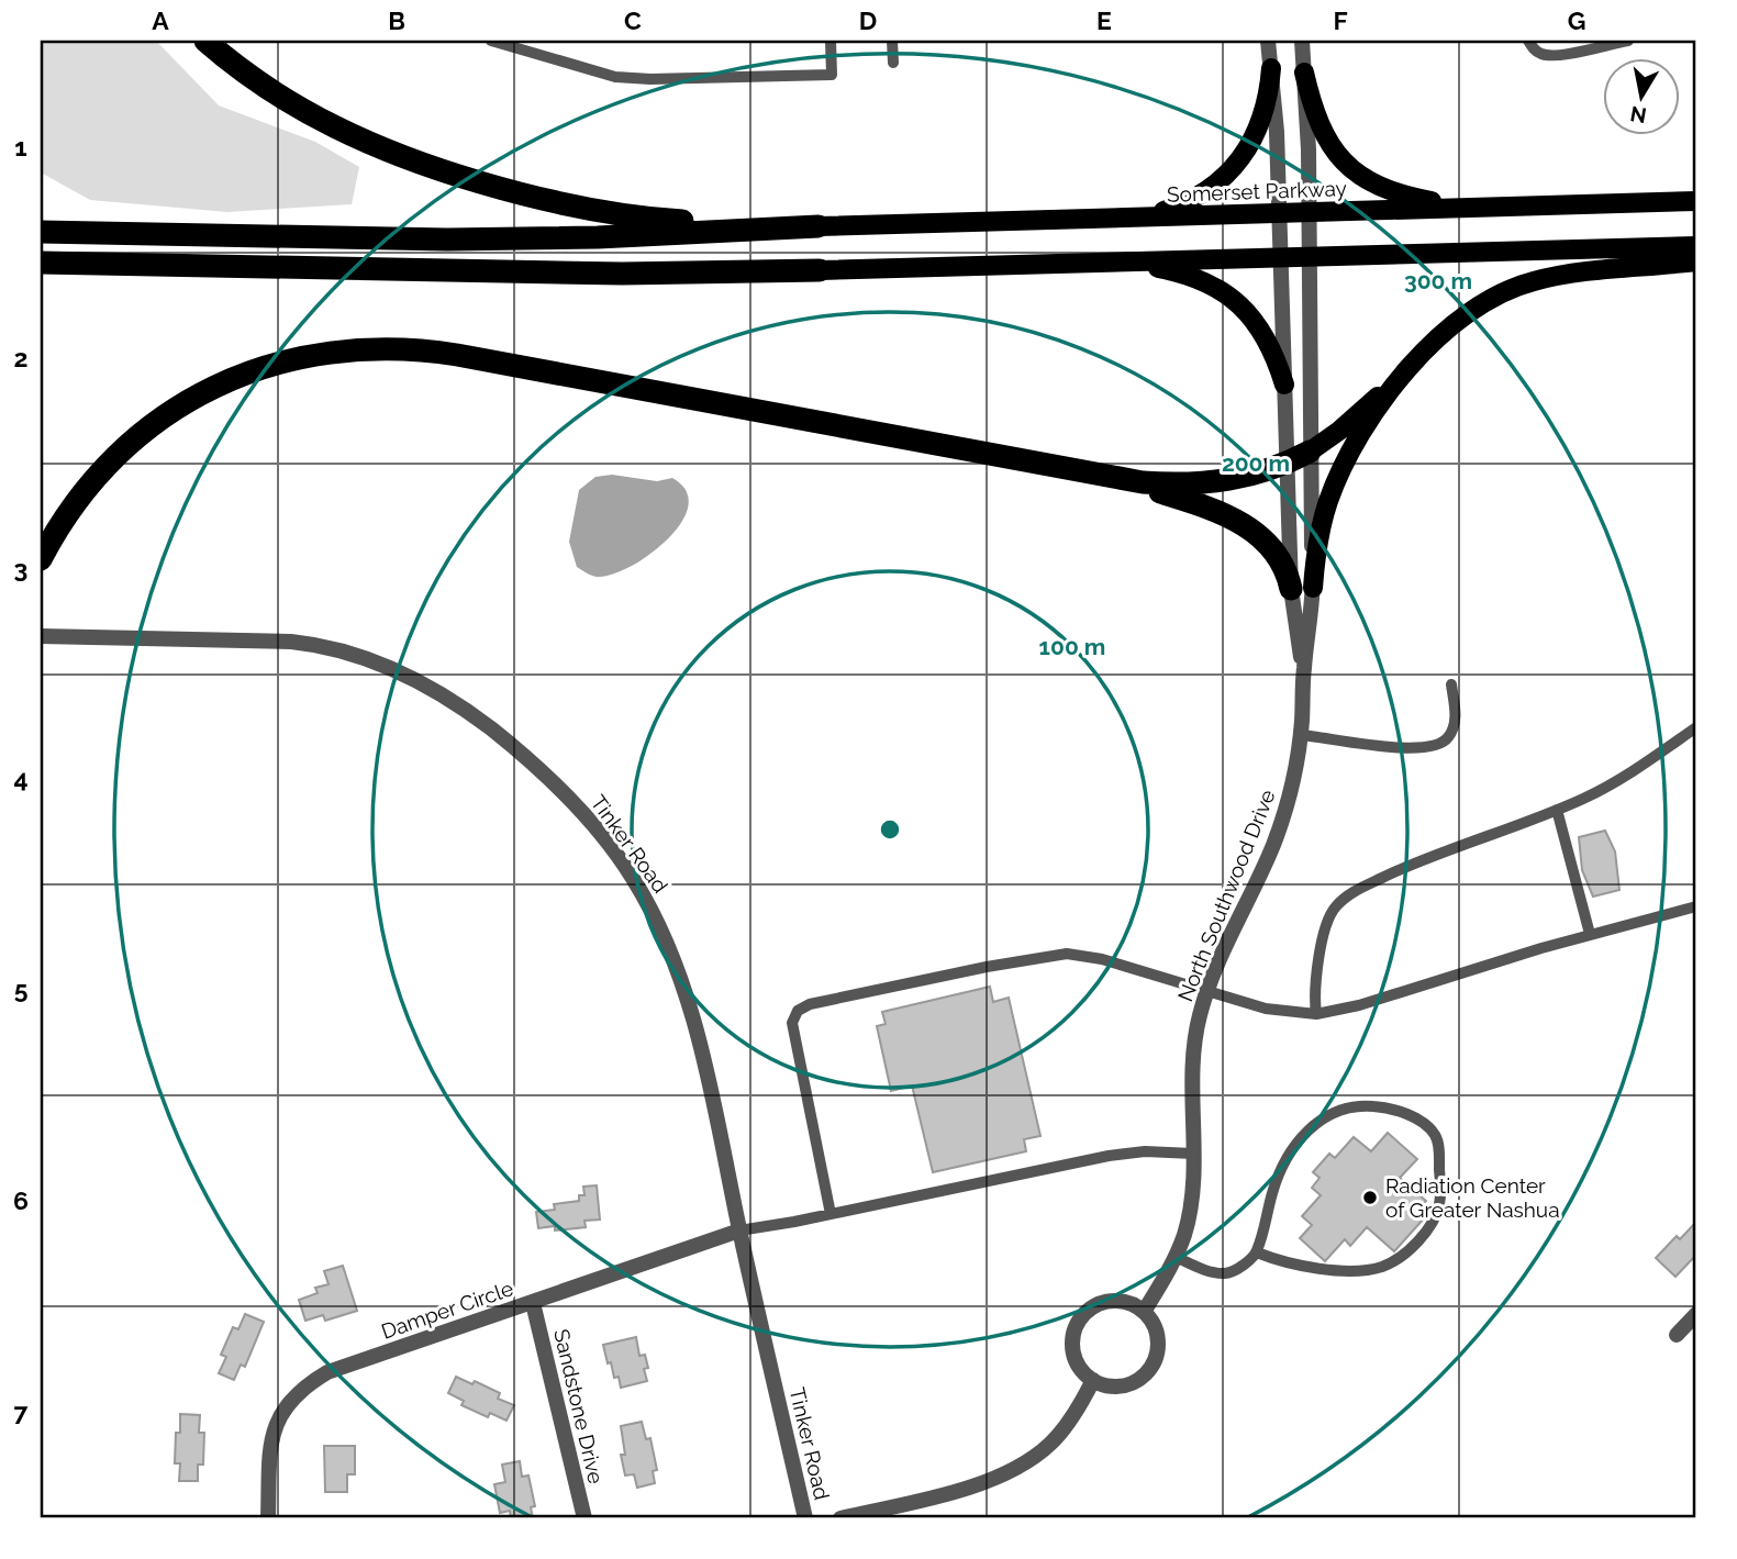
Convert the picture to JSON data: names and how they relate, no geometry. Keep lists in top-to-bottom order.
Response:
{
  "streets": {
    "main road": ["Somerset Parkway"],
    "street": [
      "Tinker Road",
      "North Southwood Drive",
      "Damper Circle",
      "Sandstone Drive"
    ]
  },
  "crossings": [
    ["Somerset Parkway", "North Southwood Drive"],
    ["Tinker Road", "Damper Circle"],
    ["Damper Circle", "Sandstone Drive"]
  ],
  "places": ["Radiation Center of Greater Nashua"],
  "north": "bottom",
  "grid": {
    "columns": [
      "A",
      "B",
      "C",
      "D",
      "E",
      "F",
      "G"
    ],
    "rows": [
      "1",
      "2",
      "3",
      "4",
      "5",
      "6",
      "7"
    ]
  },
  "rings": ["300 m", "200 m", "100 m"]
}
